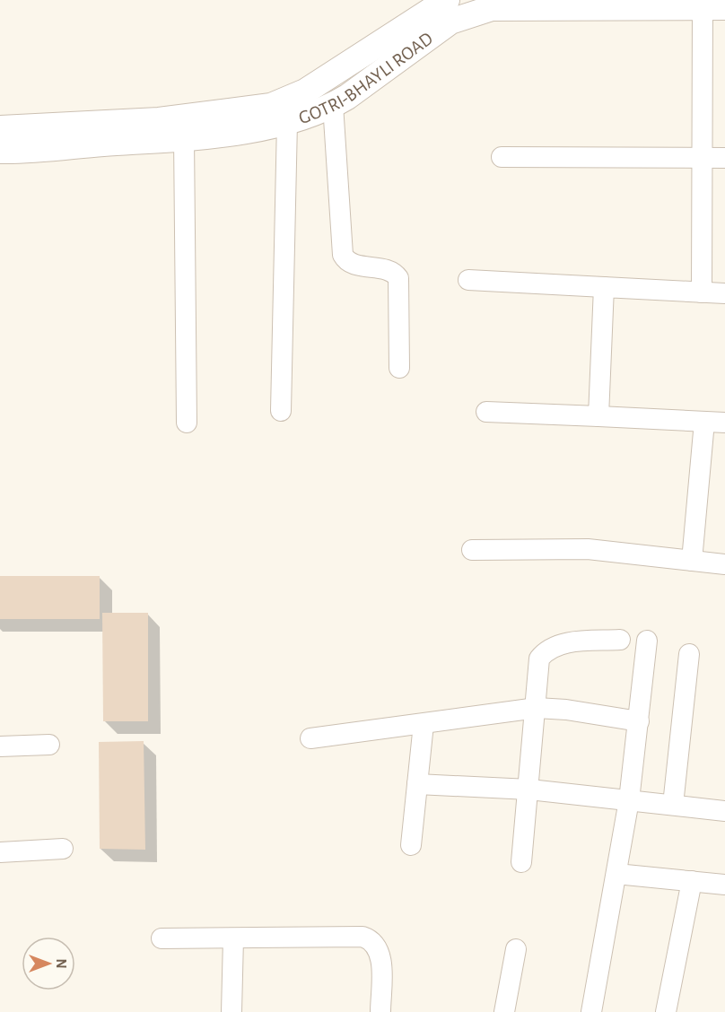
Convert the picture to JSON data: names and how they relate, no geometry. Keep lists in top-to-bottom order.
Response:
{
  "streets": {
    "street": ["GOTRI-BHAYLI ROAD"]
  },
  "north": "right"
}
